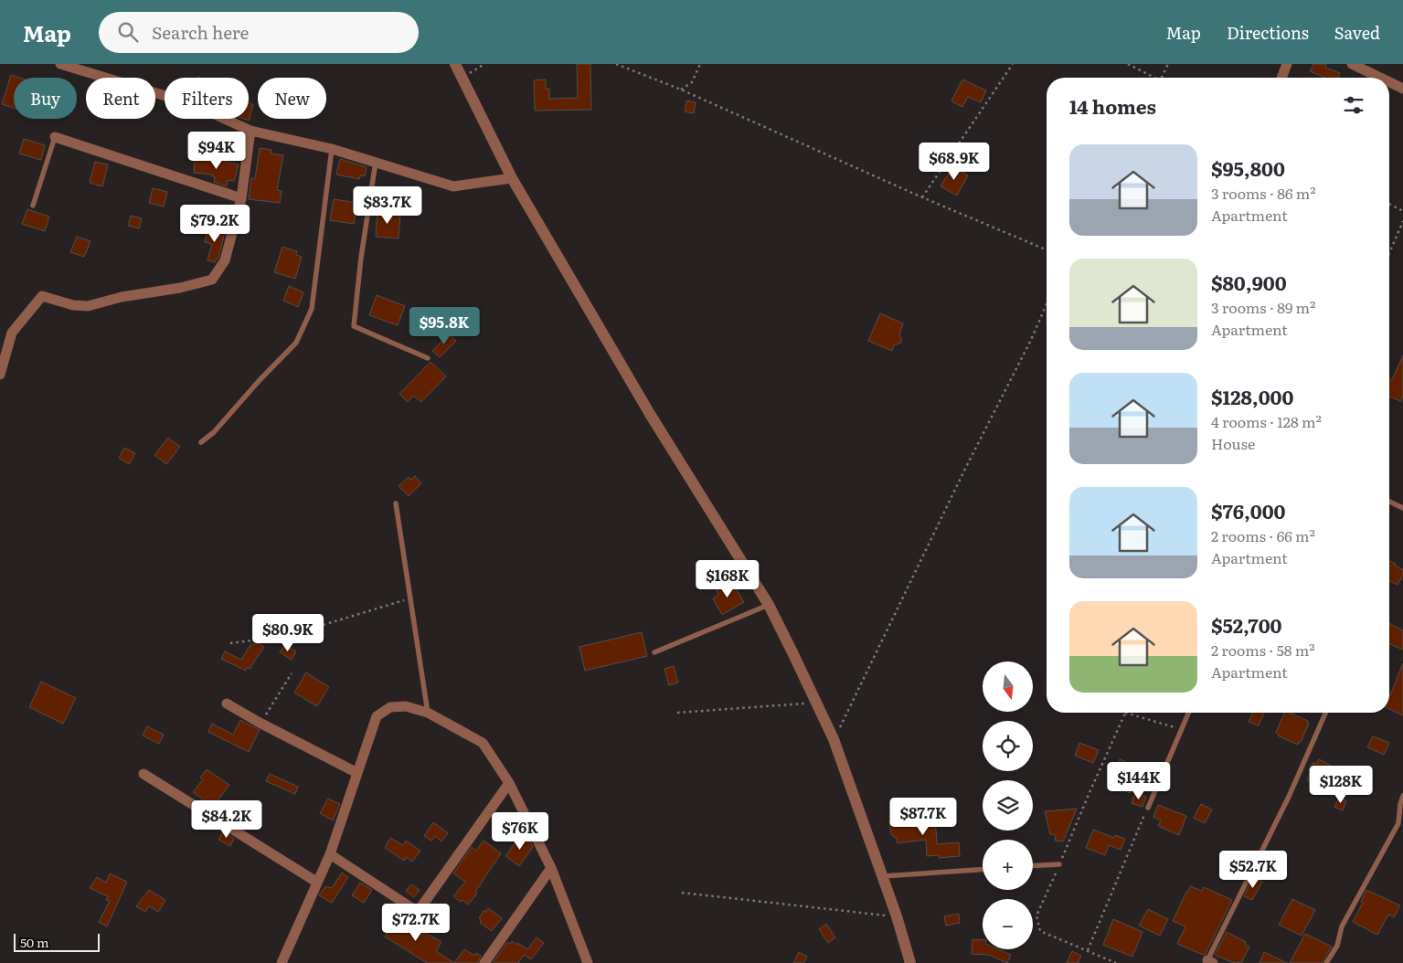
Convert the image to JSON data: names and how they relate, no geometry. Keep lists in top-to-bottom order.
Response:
{
  "scale_bar": "50 m",
  "north": "bottom",
  "page": {
    "header": "Map",
    "search": "Search here",
    "nav": ["Map", "Directions", "Saved"],
    "chip": [
      "Buy",
      "Rent",
      "Filters",
      "New"
    ],
    "heading": "14 homes",
    "price": [
      "$94K",
      "$68.9K",
      "$83.7K",
      "$79.2K",
      "$95.8K",
      "$168K",
      "$80.9K",
      "$144K",
      "$128K",
      "$87.7K",
      "$84.2K",
      "$76K",
      "$52.7K",
      "$72.7K"
    ],
    "list": [
      {
        "name": "$95,800",
        "note": "3 rooms · 86 m² · Apartment"
      },
      {
        "name": "$80,900",
        "note": "3 rooms · 89 m² · Apartment"
      },
      {
        "name": "$128,000",
        "note": "4 rooms · 128 m² · House"
      },
      {
        "name": "$76,000",
        "note": "2 rooms · 66 m² · Apartment"
      },
      {
        "name": "$52,700",
        "note": "2 rooms · 58 m² · Apartment"
      }
    ],
    "map_buttons": ["+", "−"],
    "scale": "50 m"
  }
}
